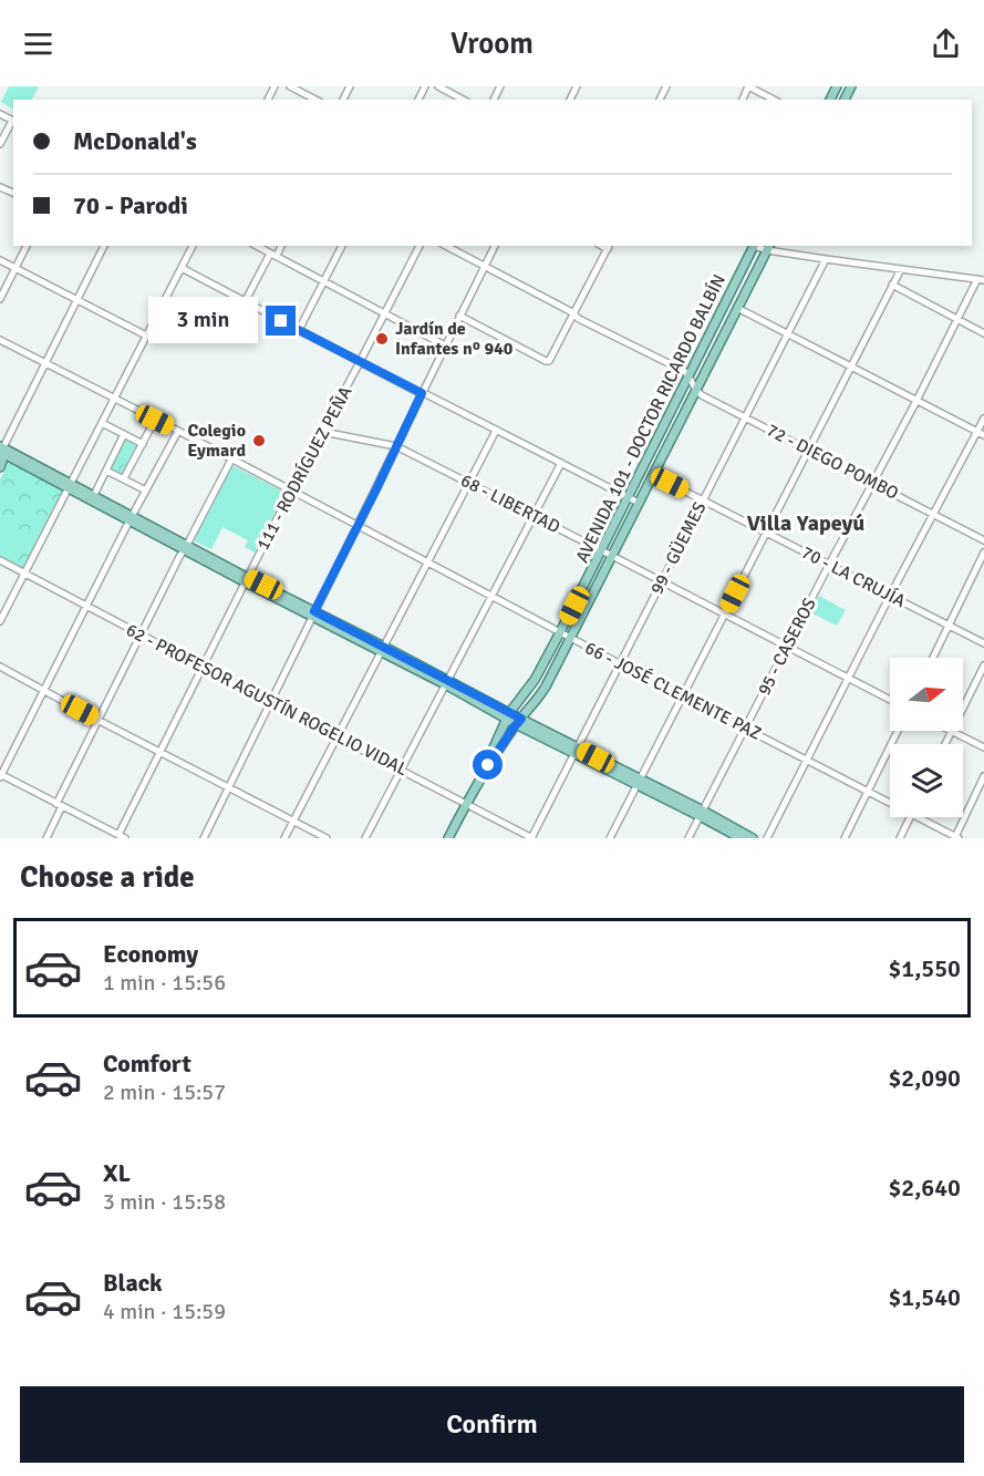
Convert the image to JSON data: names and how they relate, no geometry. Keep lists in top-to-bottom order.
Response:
{
  "streets": {
    "main road": ["AVENIDA 101 - DOCTOR RICARDO BALBÍN"],
    "street": [
      "72 - DIEGO POMBO",
      "111 - RODRÍGUEZ PEÑA",
      "68 - LIBERTAD",
      "99 - GÜEMES",
      "70 - LA CRUJÍA",
      "95 - CASEROS",
      "66 - JOSÉ CLEMENTE PAZ",
      "62 - PROFESOR AGUSTÍN ROGELIO VIDAL"
    ]
  },
  "crossings": [
    ["AVENIDA 101 - DOCTOR RICARDO BALBÍN", "72 - DIEGO POMBO"],
    ["AVENIDA 101 - DOCTOR RICARDO BALBÍN", "68 - LIBERTAD"],
    ["AVENIDA 101 - DOCTOR RICARDO BALBÍN", "70 - LA CRUJÍA"],
    ["AVENIDA 101 - DOCTOR RICARDO BALBÍN", "66 - JOSÉ CLEMENTE PAZ"],
    ["AVENIDA 101 - DOCTOR RICARDO BALBÍN", "62 - PROFESOR AGUSTÍN ROGELIO VIDAL"],
    ["72 - DIEGO POMBO", "99 - GÜEMES"],
    ["72 - DIEGO POMBO", "95 - CASEROS"],
    ["111 - RODRÍGUEZ PEÑA", "68 - LIBERTAD"],
    ["111 - RODRÍGUEZ PEÑA", "66 - JOSÉ CLEMENTE PAZ"],
    ["111 - RODRÍGUEZ PEÑA", "62 - PROFESOR AGUSTÍN ROGELIO VIDAL"],
    ["68 - LIBERTAD", "99 - GÜEMES"],
    ["68 - LIBERTAD", "95 - CASEROS"],
    ["99 - GÜEMES", "70 - LA CRUJÍA"],
    ["99 - GÜEMES", "66 - JOSÉ CLEMENTE PAZ"],
    ["99 - GÜEMES", "62 - PROFESOR AGUSTÍN ROGELIO VIDAL"],
    ["70 - LA CRUJÍA", "95 - CASEROS"],
    ["95 - CASEROS", "66 - JOSÉ CLEMENTE PAZ"]
  ],
  "districts": ["Villa Yapeyú"],
  "places": ["Jardín de Infantes nº 940", "Colegio Eymard"],
  "north": "right",
  "page": {
    "header": "Vroom",
    "banner": ["McDonald's", "70 - Parodi"],
    "bubble": "3 min",
    "heading": "Choose a ride",
    "list": [
      {
        "name": "Economy",
        "note": "1 min · 15:56",
        "value": "$1,550"
      },
      {
        "name": "Comfort",
        "note": "2 min · 15:57",
        "value": "$2,090"
      },
      {
        "name": "XL",
        "note": "3 min · 15:58",
        "value": "$2,640"
      },
      {
        "name": "Black",
        "note": "4 min · 15:59",
        "value": "$1,540"
      }
    ],
    "buttons": "Confirm"
  }
}
